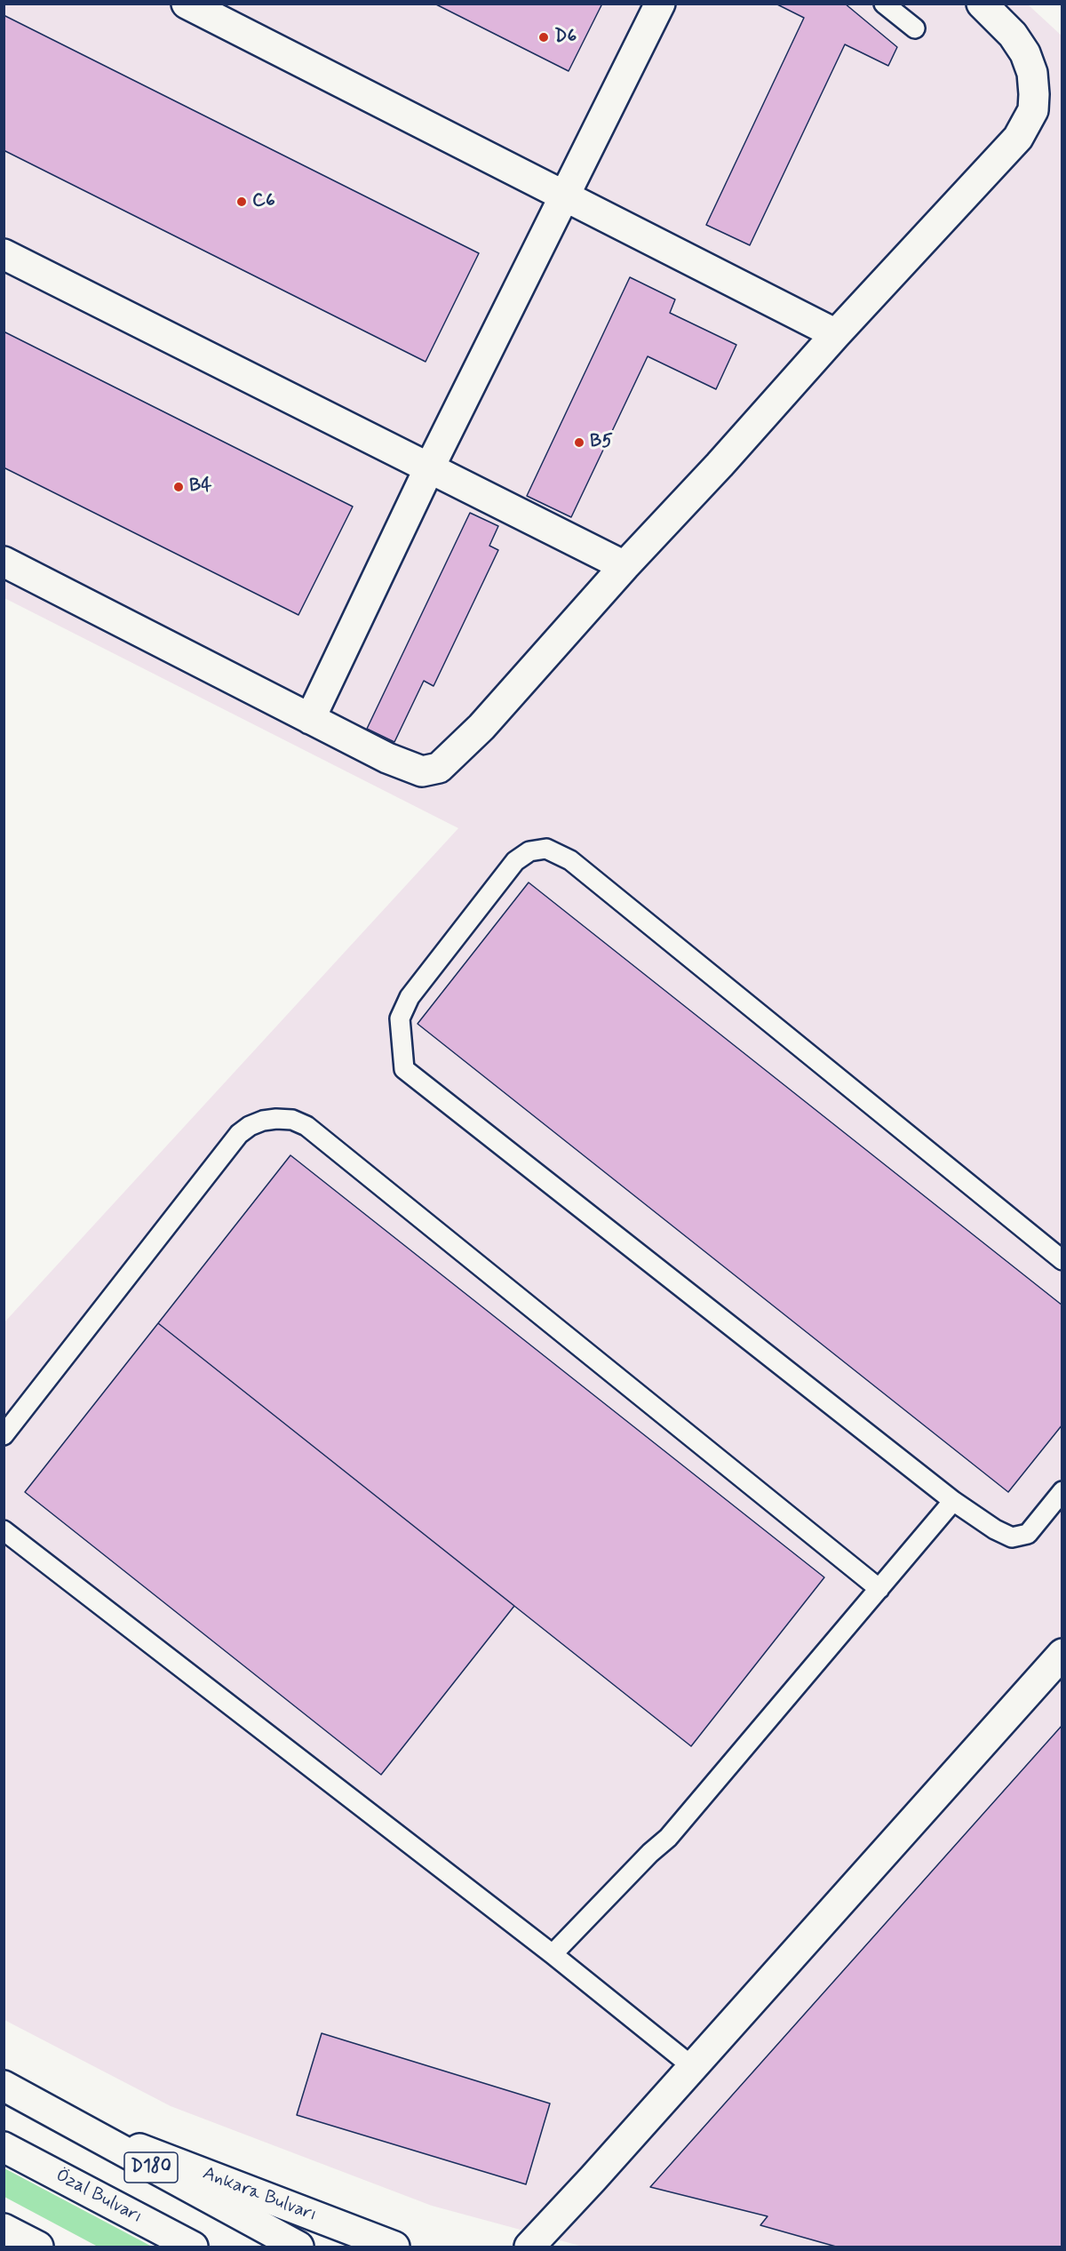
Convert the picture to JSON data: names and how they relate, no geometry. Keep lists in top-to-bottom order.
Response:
{
  "streets": {
    "main road": ["D180", "Ankara Bulvarı", "Özal Bulvarı"]
  },
  "crossings": [
    ["D180", "Ankara Bulvarı"]
  ],
  "places": [
    "D6",
    "C6",
    "B5",
    "B4"
  ]
}
